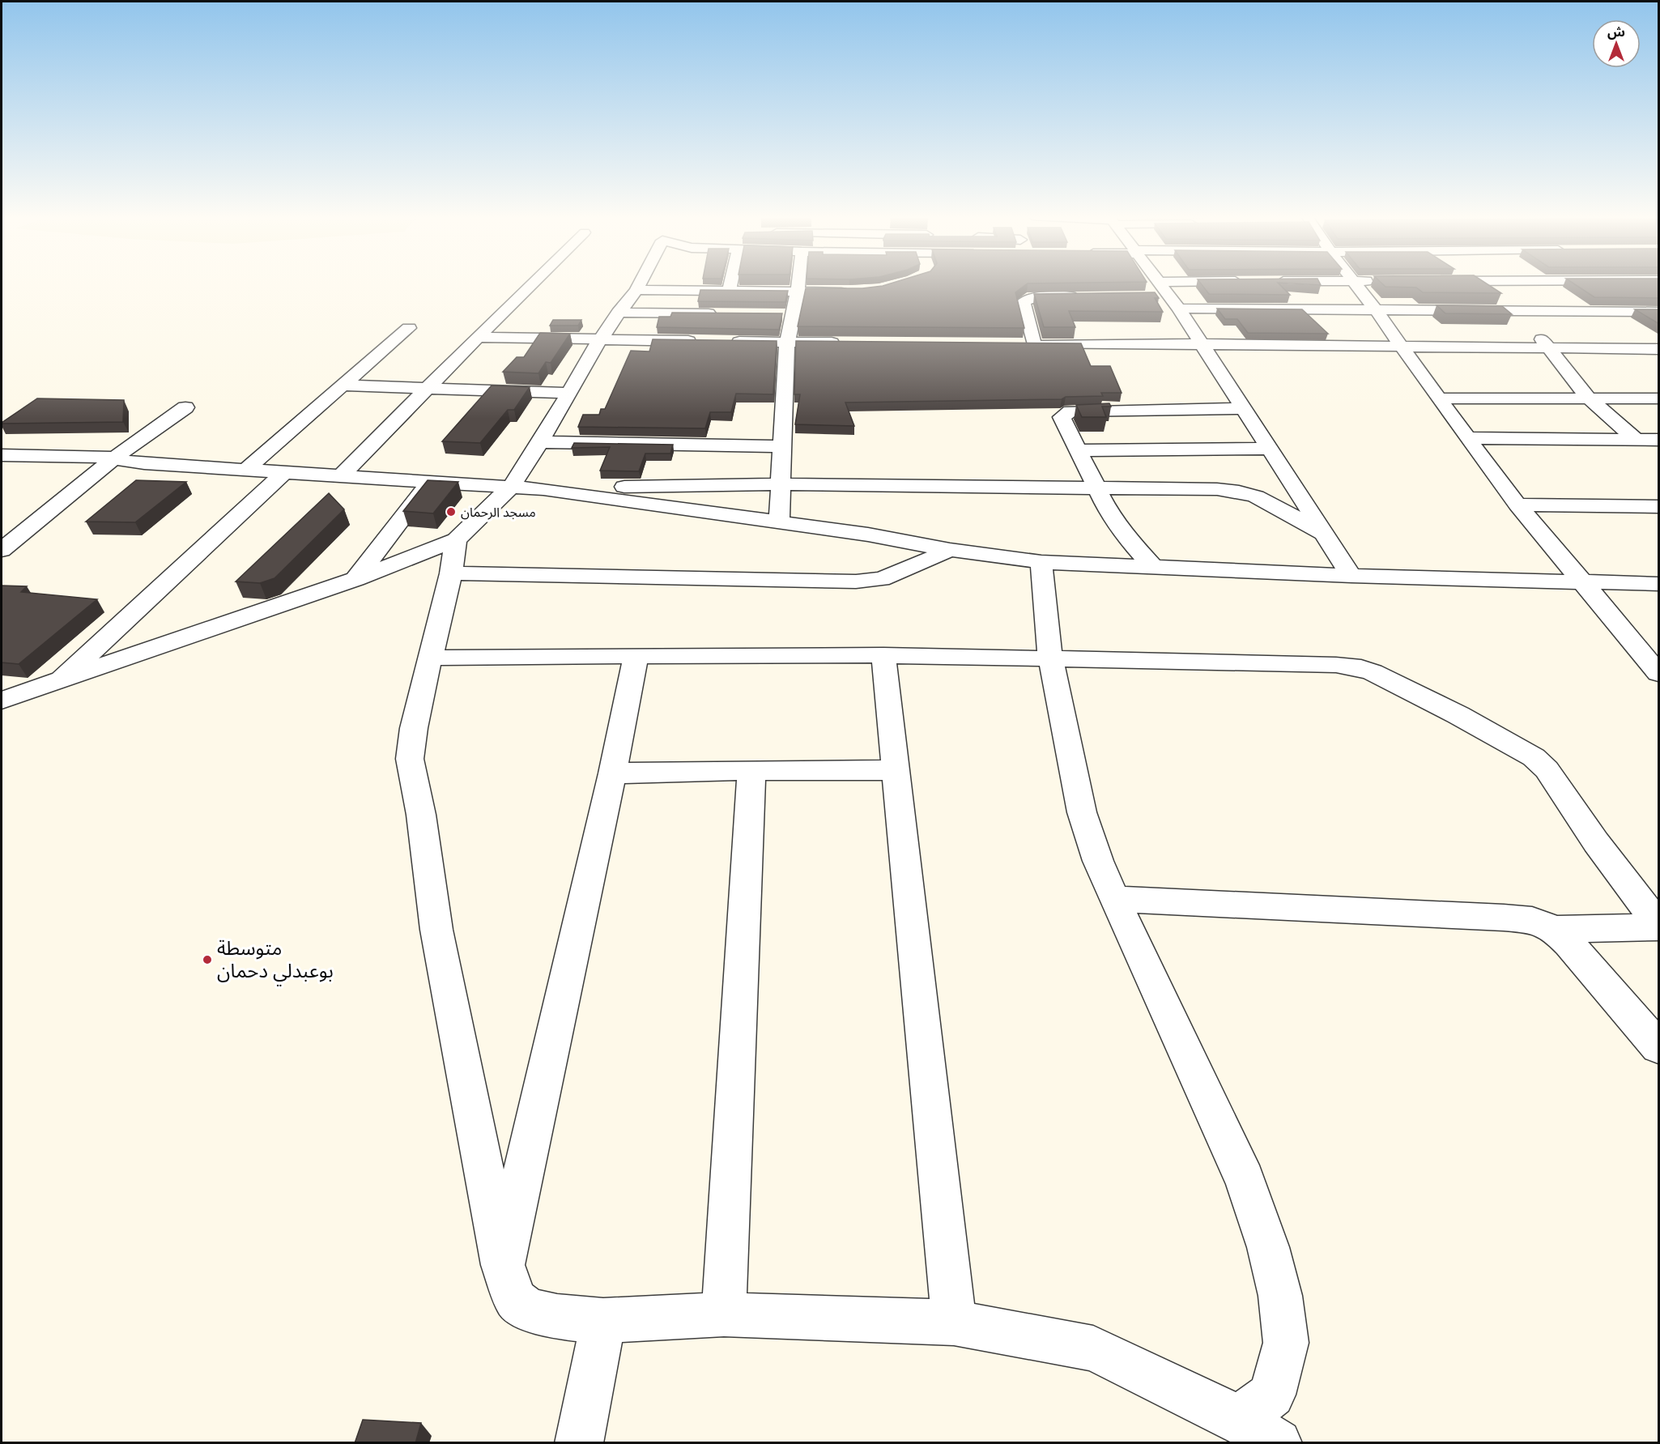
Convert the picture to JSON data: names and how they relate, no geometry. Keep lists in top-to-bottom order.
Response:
{
  "places": ["مسجد الرحمان", "متوسطة بوعبدلي دحمان"],
  "north": "top"
}
